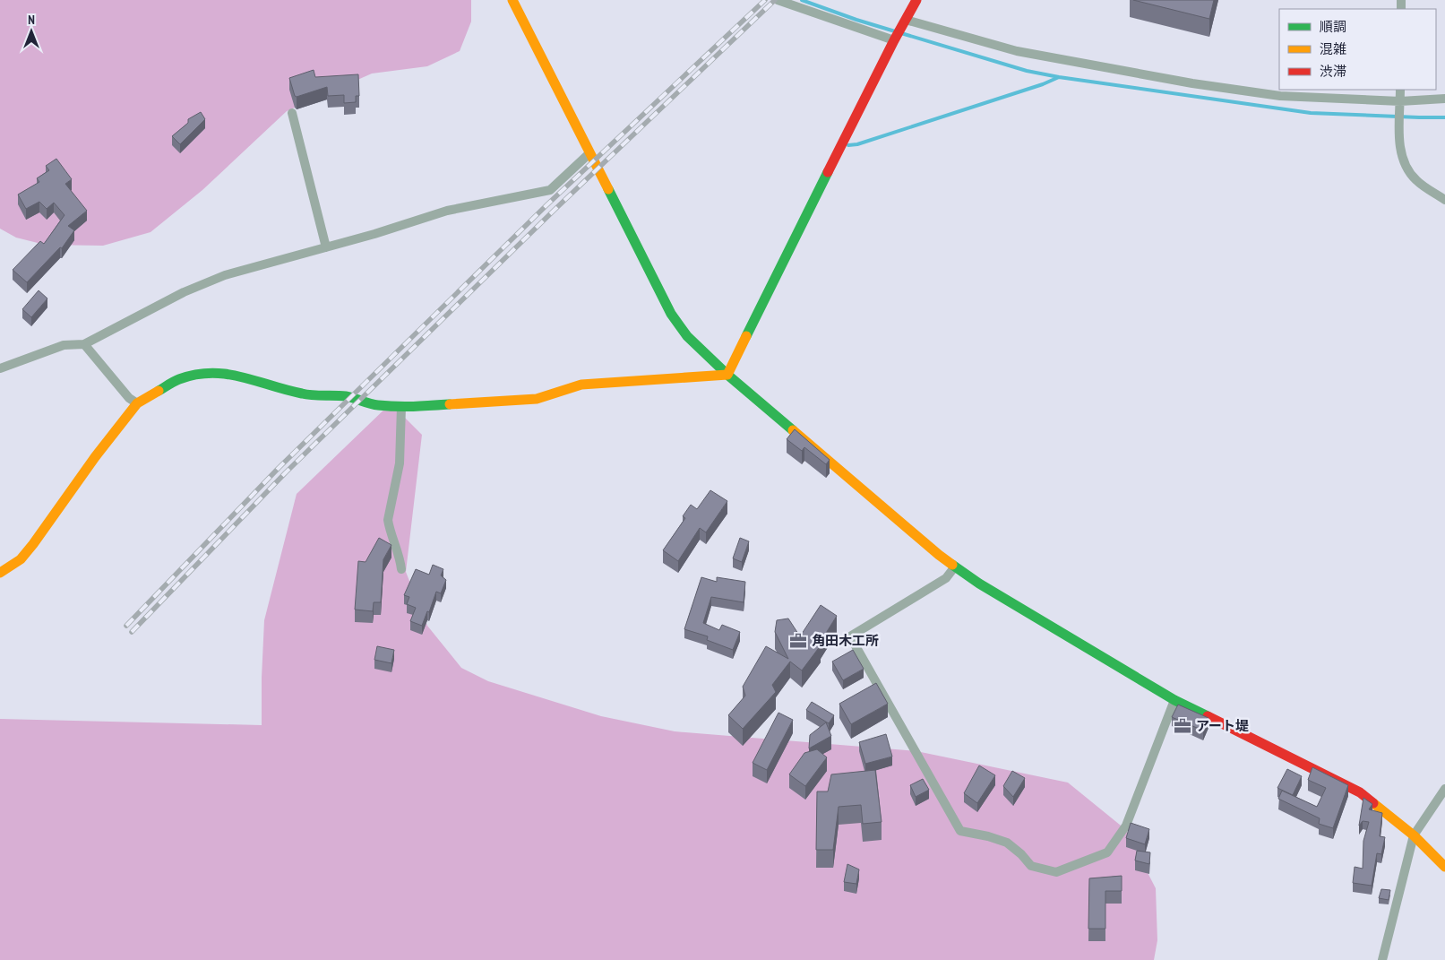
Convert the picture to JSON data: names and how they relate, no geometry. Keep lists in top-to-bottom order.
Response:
{
  "places": {
    "office": ["角田木工所", "アート堤"]
  },
  "legend": ["順調", "混雑", "渋滞"],
  "north": "top"
}
